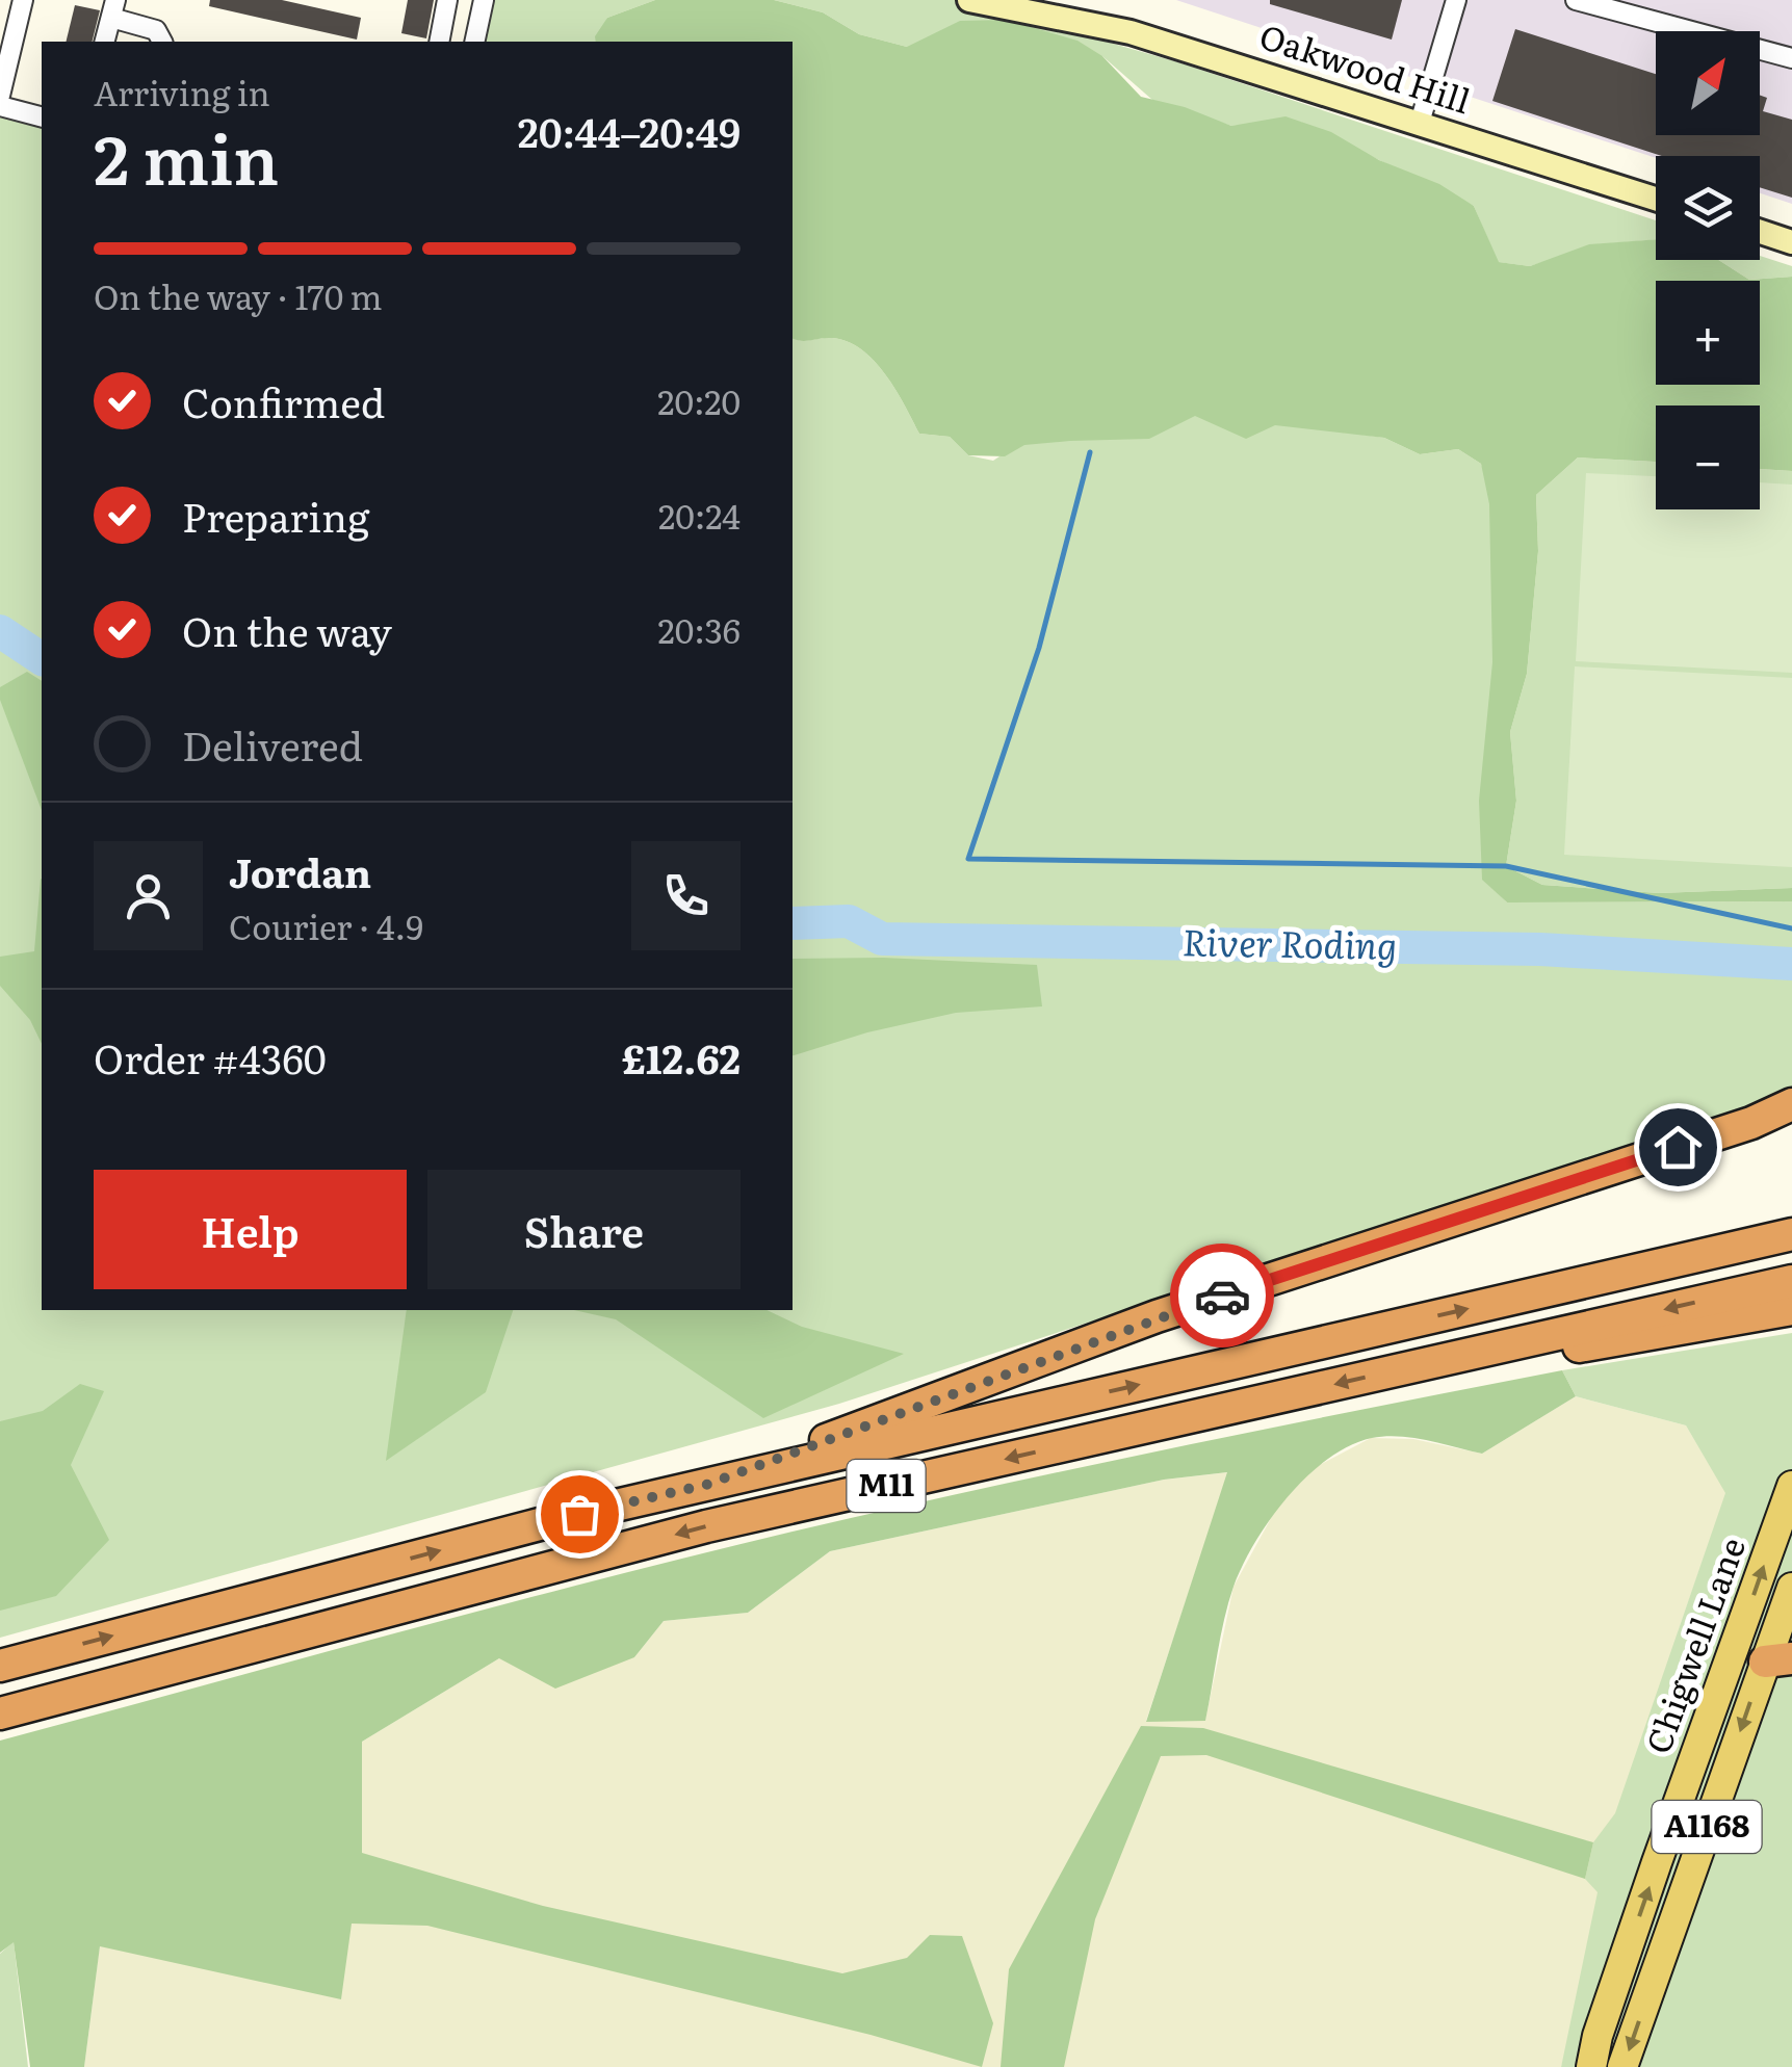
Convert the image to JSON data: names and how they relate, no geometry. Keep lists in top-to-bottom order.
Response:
{
  "streets": {
    "highway": ["M11"],
    "main road": ["Chigwell Lane", "A1168"],
    "street": ["Oakwood Hill"]
  },
  "water": ["River Roding"],
  "north": "top right",
  "page": {
    "map_buttons": ["+", "−"],
    "heading": ["2 min", "Arriving in", "20:44–20:49"],
    "panel": [
      "Jordan",
      "Courier · 4.9",
      "Order #4360",
      "£12.62"
    ],
    "bar": "On the way · 170 m",
    "list": [
      ["Confirmed", "20:20"],
      ["Preparing", "20:24"],
      ["On the way", "20:36"],
      "Delivered"
    ],
    "buttons": ["Help", "Share"]
  }
}
